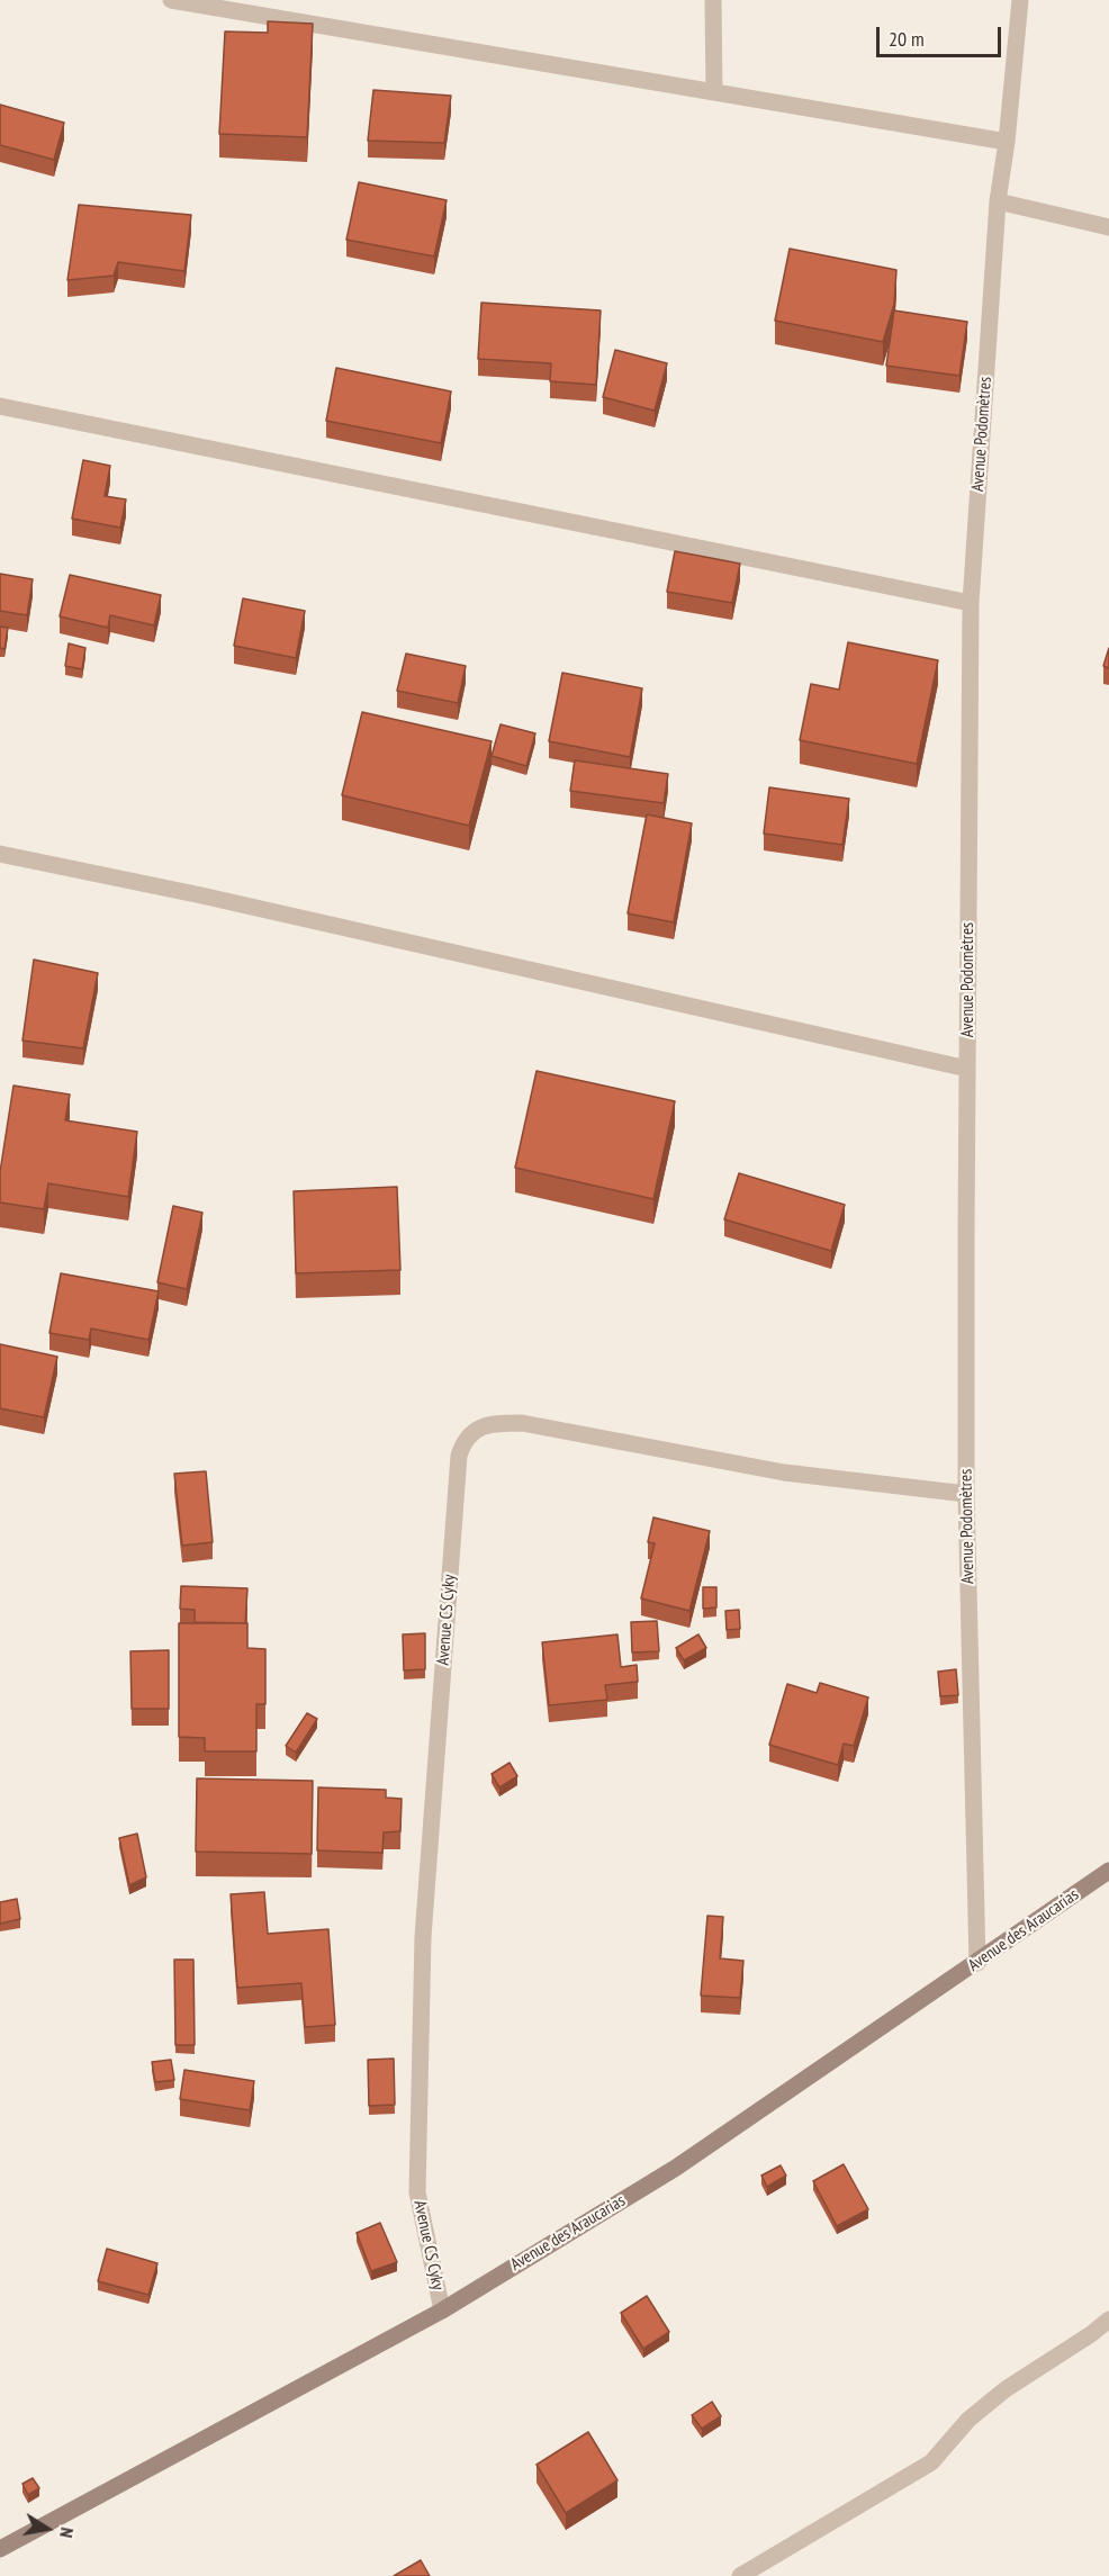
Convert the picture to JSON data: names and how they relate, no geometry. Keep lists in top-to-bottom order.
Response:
{
  "streets": {
    "street": ["Avenue Podomètres", "Avenue CS Cyky", "Avenue des Araucarias"]
  },
  "crossings": [
    ["Avenue Podomètres", "Avenue CS Cyky"],
    ["Avenue Podomètres", "Avenue des Araucarias"],
    ["Avenue CS Cyky", "Avenue des Araucarias"]
  ],
  "scale_bar": "20 m",
  "north": "right"
}
